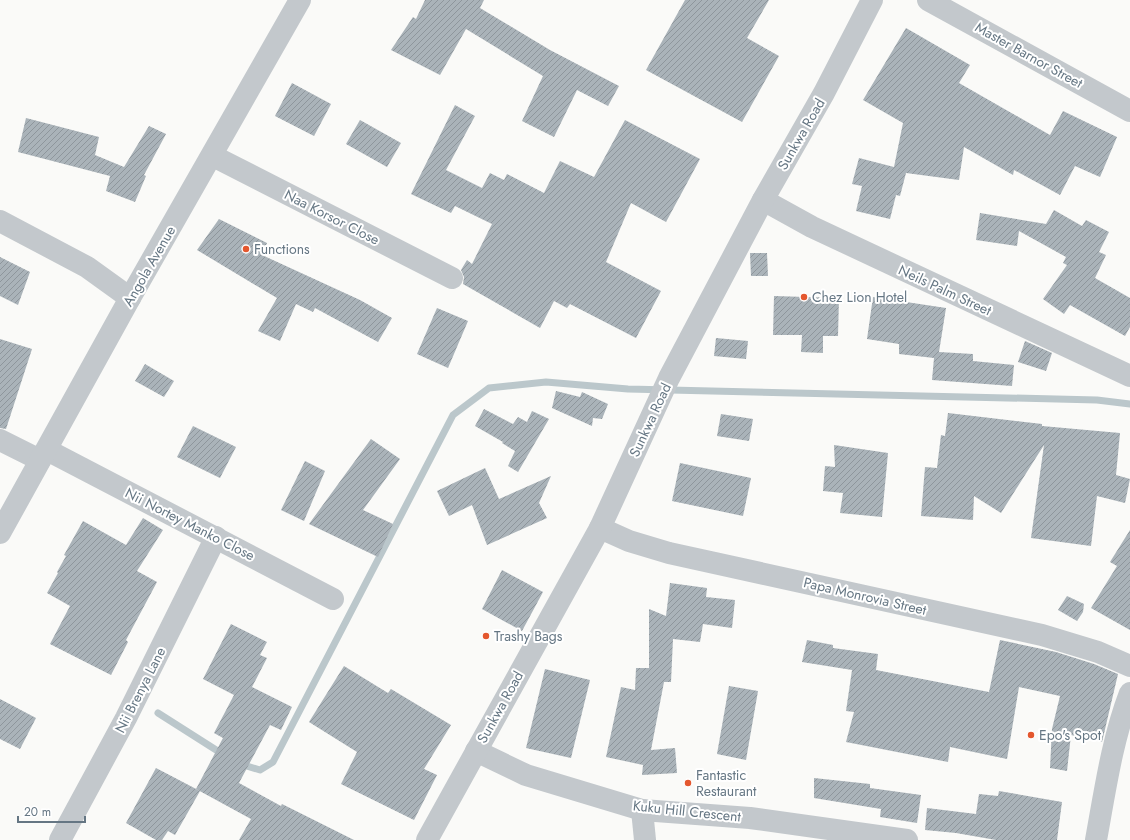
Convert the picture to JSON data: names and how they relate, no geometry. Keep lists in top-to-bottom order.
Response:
{
  "streets": {
    "street": [
      "Master Barnor Street",
      "Sunkwa Road",
      "Naa Korsor Close",
      "Angola Avenue",
      "Neils Palm Street",
      "Nii Nortey Manko Close",
      "Papa Monrovia Street",
      "Nii Brenya Lane",
      "Kuku Hill Crescent"
    ]
  },
  "crossings": [
    ["Sunkwa Road", "Neils Palm Street"],
    ["Sunkwa Road", "Papa Monrovia Street"],
    ["Sunkwa Road", "Kuku Hill Crescent"],
    ["Naa Korsor Close", "Angola Avenue"],
    ["Angola Avenue", "Nii Nortey Manko Close"],
    ["Nii Nortey Manko Close", "Nii Brenya Lane"]
  ],
  "places": [
    "Functions",
    "Chez Lion Hotel",
    "Trashy Bags",
    "Epo's Spot",
    "Fantastic Restaurant"
  ],
  "scale_bar": "20 m"
}
